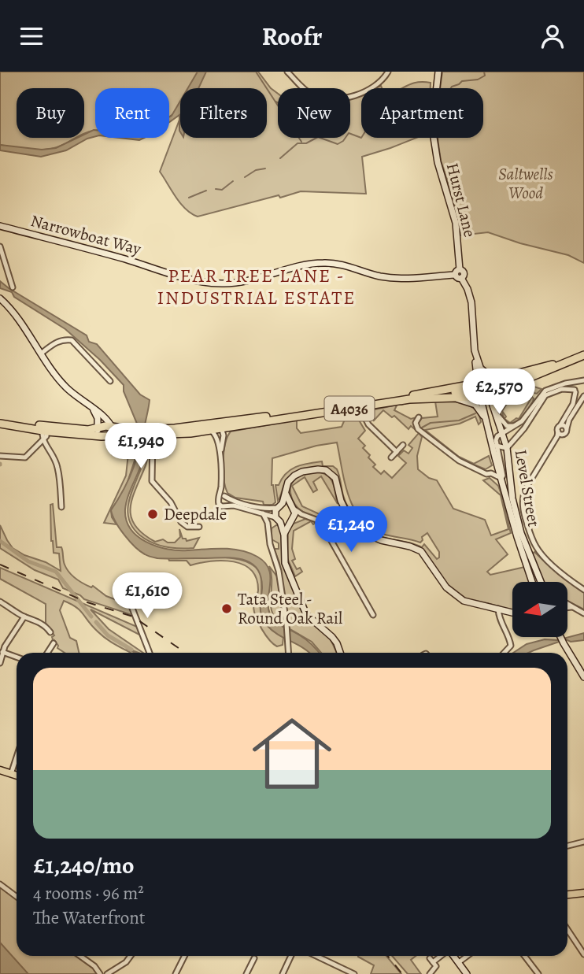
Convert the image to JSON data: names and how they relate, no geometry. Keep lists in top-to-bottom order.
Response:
{
  "streets": {
    "highway": ["A4036"],
    "street": ["Hurst Lane", "Narrowboat Way", "Level Street"]
  },
  "crossings": [
    ["Hurst Lane", "Narrowboat Way"],
    ["A4036", "Level Street"]
  ],
  "districts": ["PEAR TREE LANE - INDUSTRIAL ESTATE"],
  "parks": ["Saltwells Wood"],
  "places": ["Deepdale", "Tata Steel - Round Oak Rail"],
  "north": "left",
  "page": {
    "header": "Roofr",
    "chip": [
      "Buy",
      "Rent",
      "Filters",
      "New",
      "Apartment"
    ],
    "price": [
      "£2,570",
      "£1,940",
      "£1,240",
      "£1,610"
    ],
    "list": [
      {
        "name": "£1,240/mo",
        "note": "4 rooms · 96 m² · The Waterfront"
      }
    ]
  }
}
